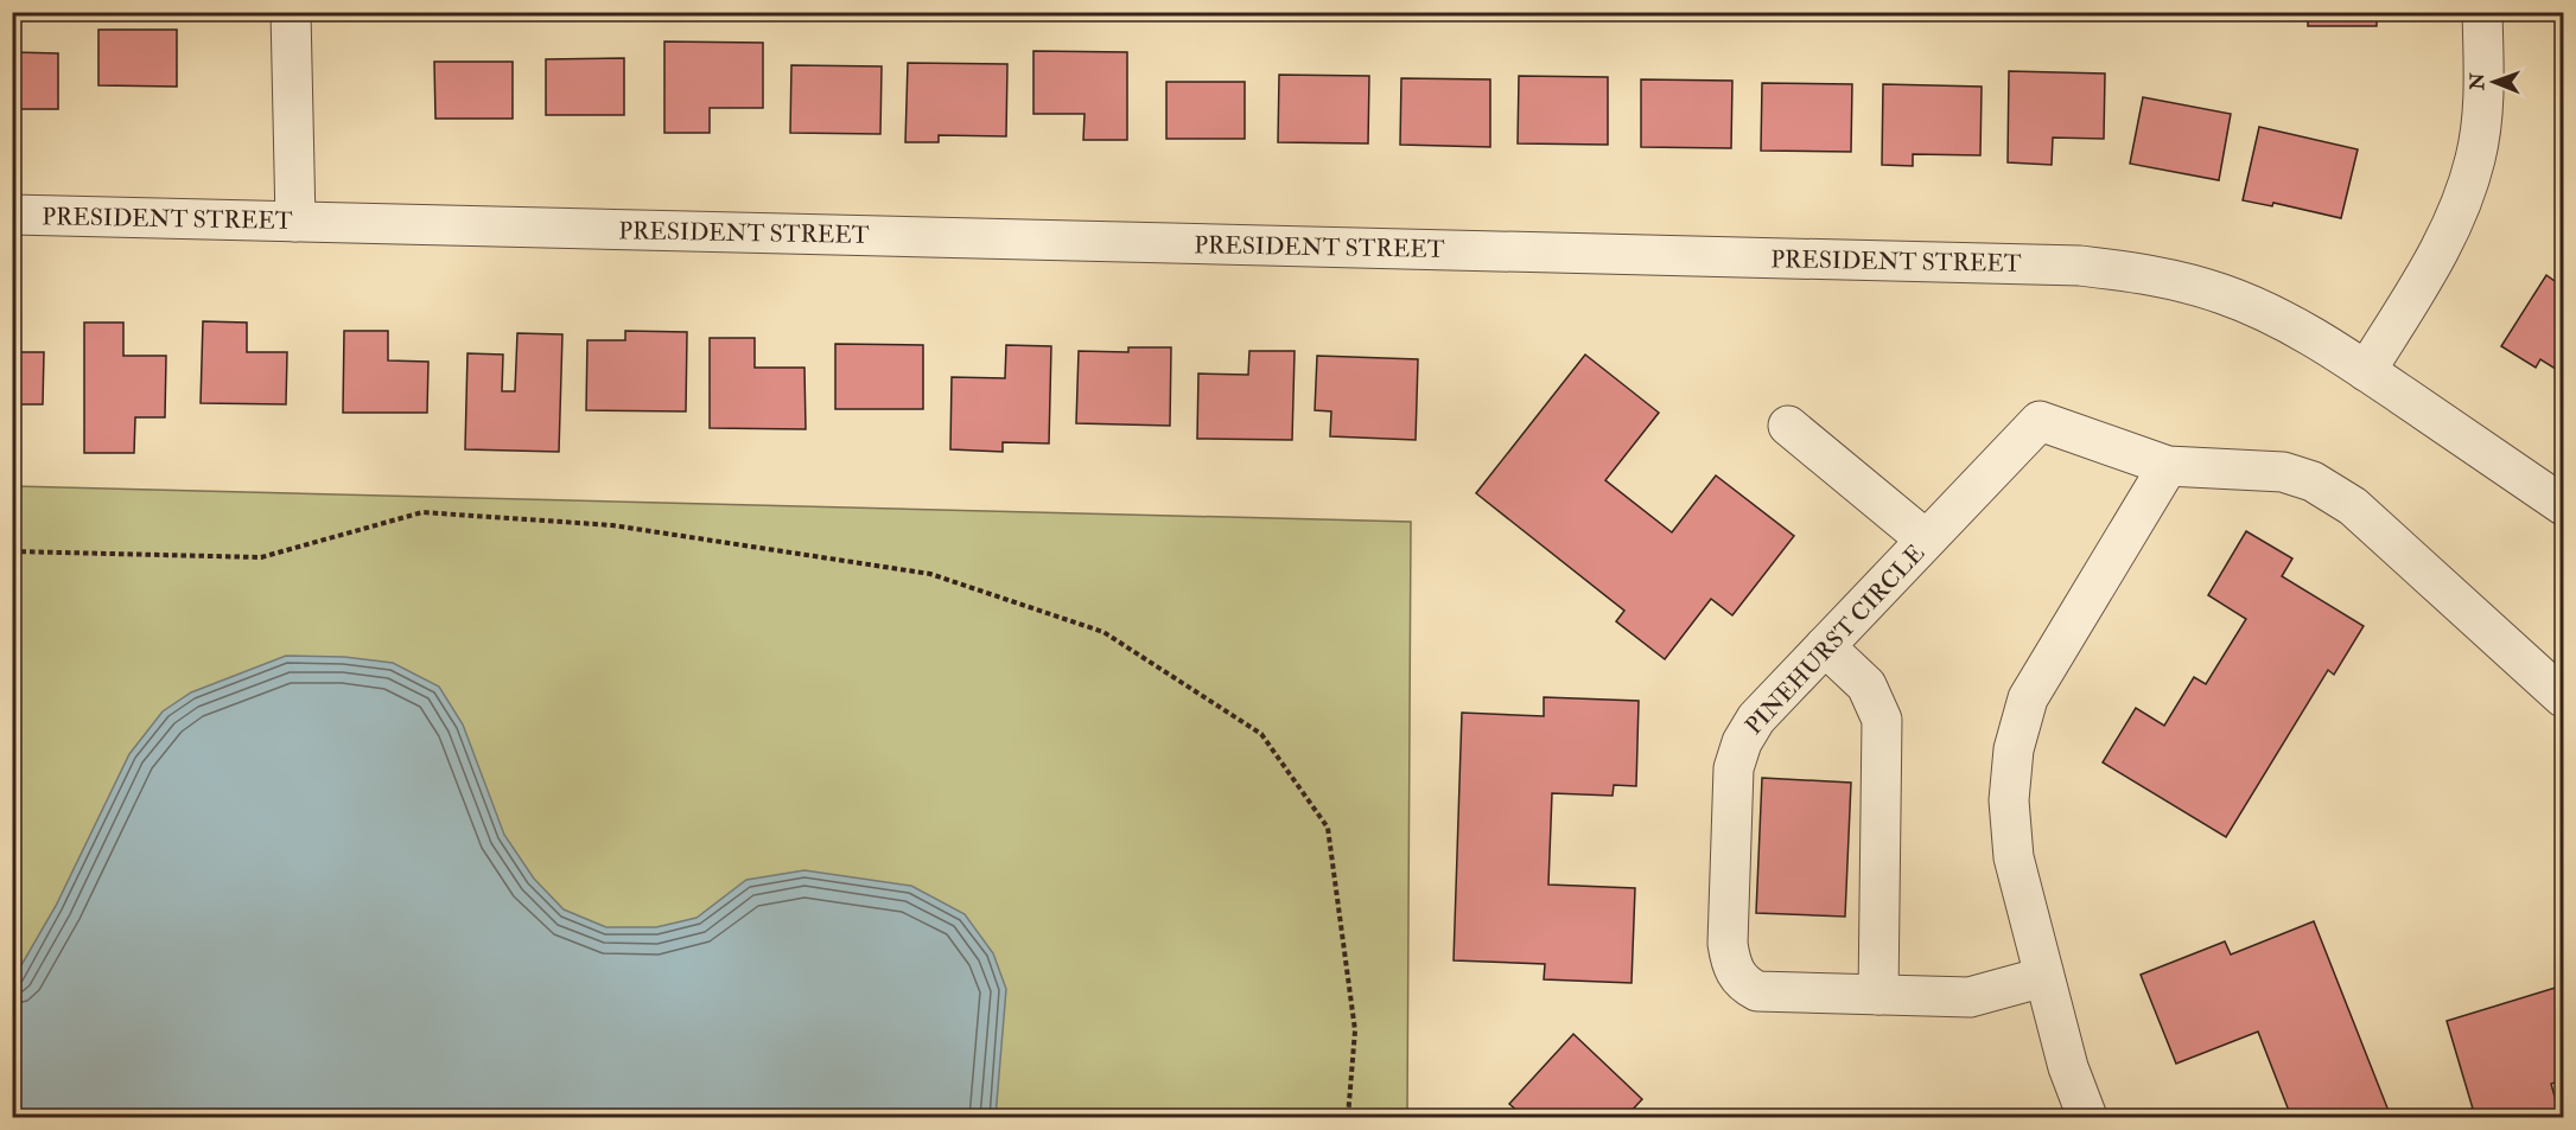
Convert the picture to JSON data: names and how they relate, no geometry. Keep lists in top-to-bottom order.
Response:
{
  "streets": {
    "street": ["PRESIDENT STREET", "PINEHURST CIRCLE"]
  },
  "north": "left"
}
